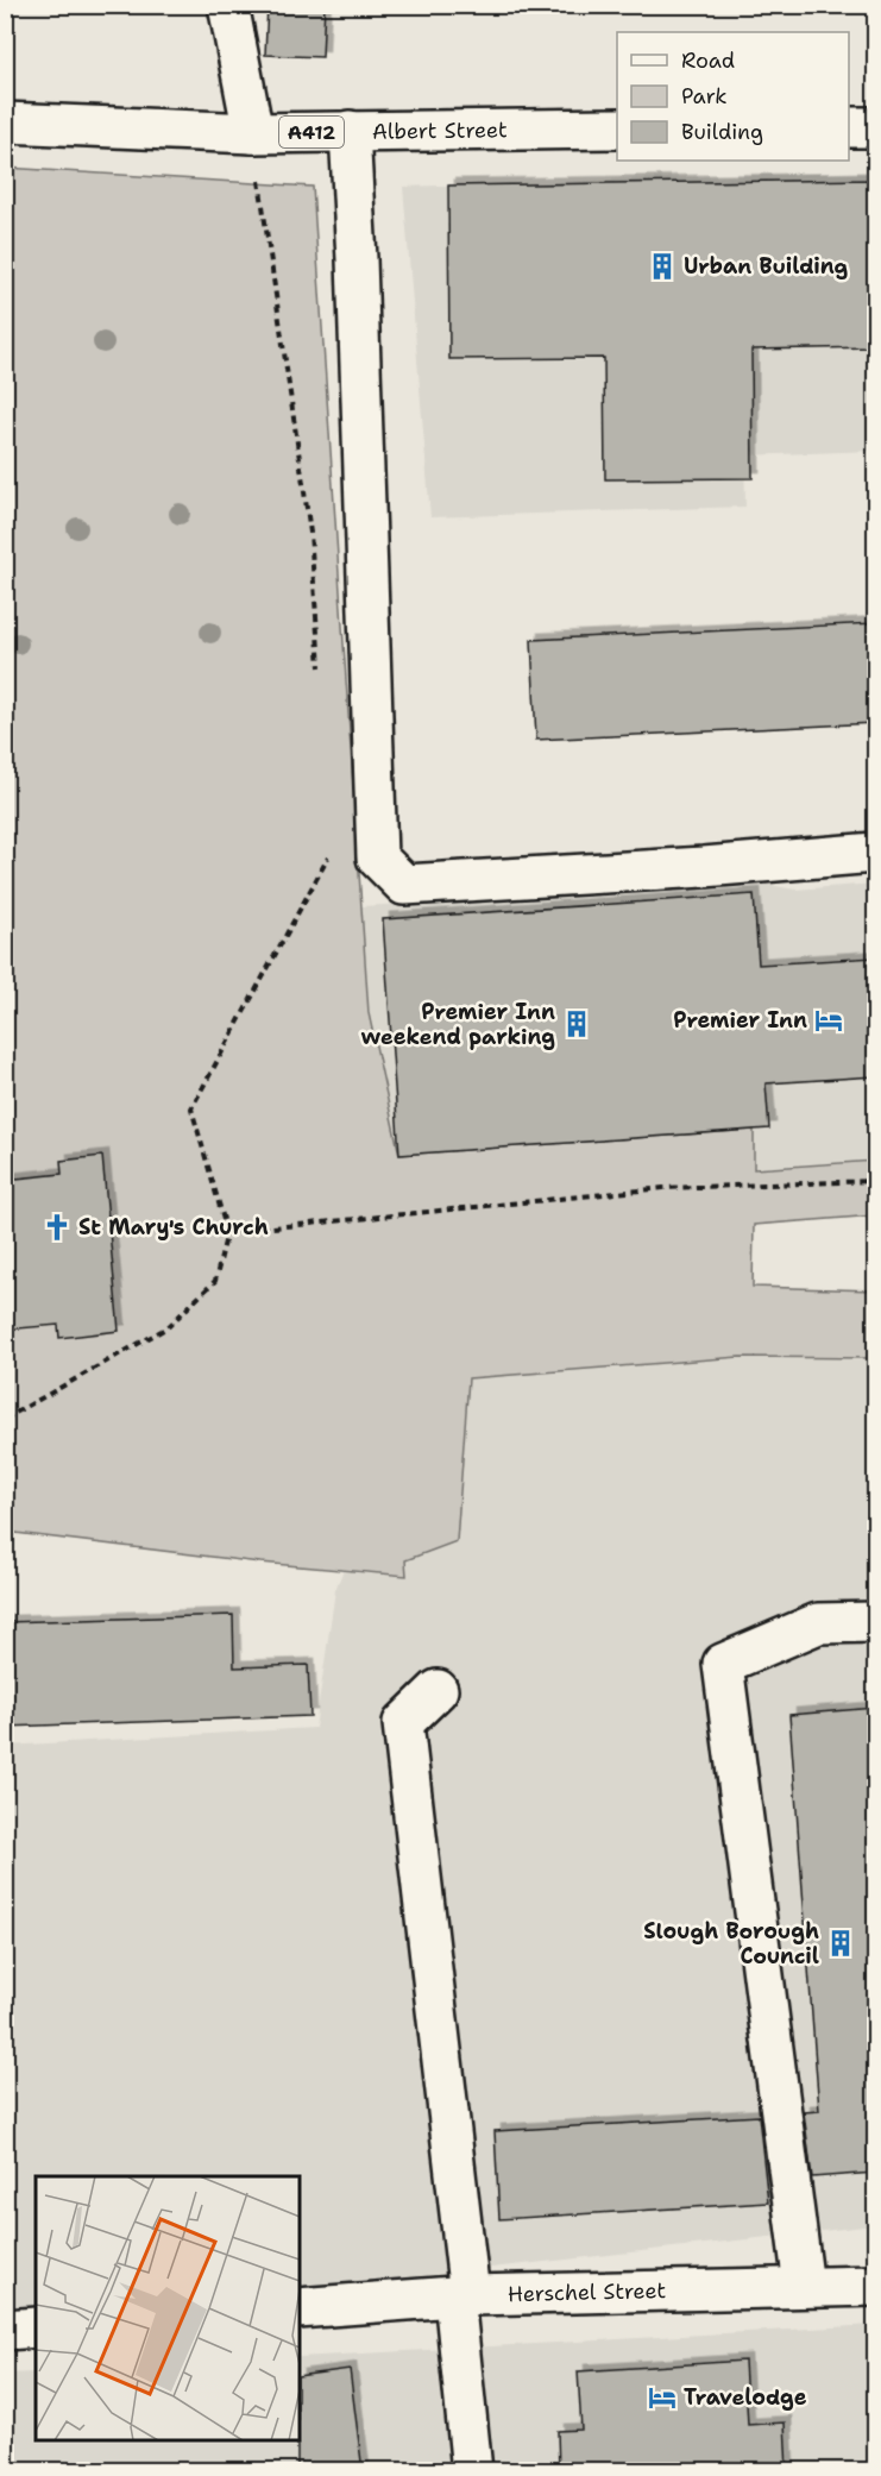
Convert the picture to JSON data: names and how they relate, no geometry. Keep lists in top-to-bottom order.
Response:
{
  "streets": {
    "street": ["Albert Street", "A412", "Herschel Street"]
  },
  "places": {
    "building": ["Urban Building", "Premier Inn weekend parking", "Slough Borough Council"],
    "hotel": ["Premier Inn", "Travelodge"],
    "church": ["St Mary's Church"]
  },
  "legend": ["Road", "Park", "Building"]
}
